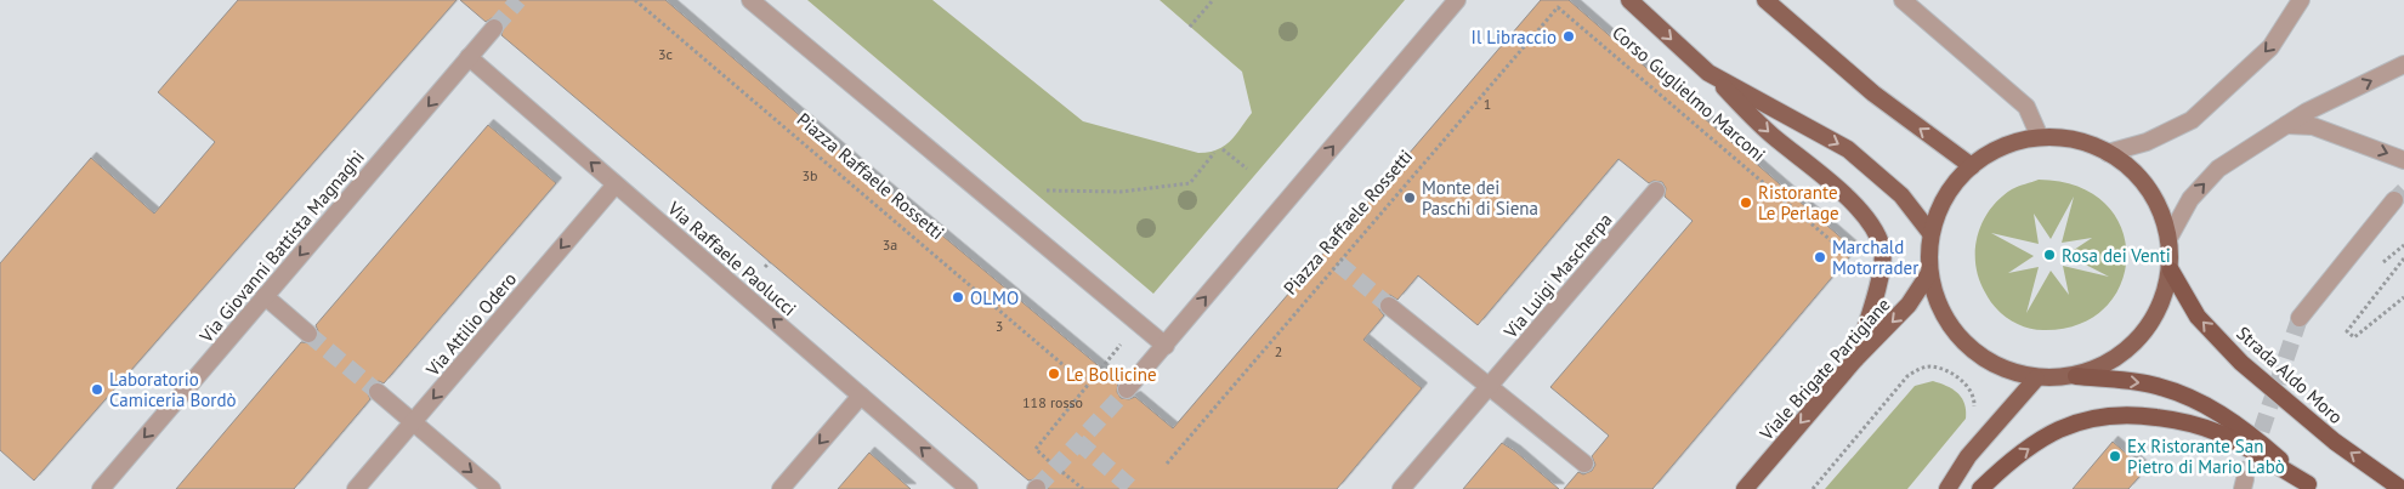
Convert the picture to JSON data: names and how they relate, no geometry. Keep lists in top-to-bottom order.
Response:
{
  "streets": {
    "highway": ["Strada Aldo Moro"],
    "main road": ["Corso Guglielmo Marconi", "Viale Brigate Partigiane"],
    "street": [
      "Via Giovanni Battista Magnaghi",
      "Via Raffaele Paolucci",
      "Via Luigi Mascherpa",
      "Via Attilio Odero"
    ],
    "path": ["Piazza Raffaele Rossetti"]
  },
  "crossings": [
    ["Corso Guglielmo Marconi", "Piazza Raffaele Rossetti"],
    ["Via Giovanni Battista Magnaghi", "Via Raffaele Paolucci"],
    ["Via Raffaele Paolucci", "Via Attilio Odero"]
  ],
  "one_way": ["Via Giovanni Battista Magnaghi", "Via Raffaele Paolucci", "Via Attilio Odero"],
  "places": [
    "Il Libraccio",
    "Monte dei Paschi di Siena",
    "Ristorante Le Perlage",
    "Rosa dei Venti",
    "Marchald Motorrader",
    "OLMO",
    "Le Bollicine",
    "Laboratorio Camiceria Bordò",
    "Ex Ristorante San Pietro di Mario Labò"
  ],
  "house_numbers": [
    "3c",
    "1",
    "3b",
    "3a",
    "3",
    "2",
    "118 rosso"
  ]
}
